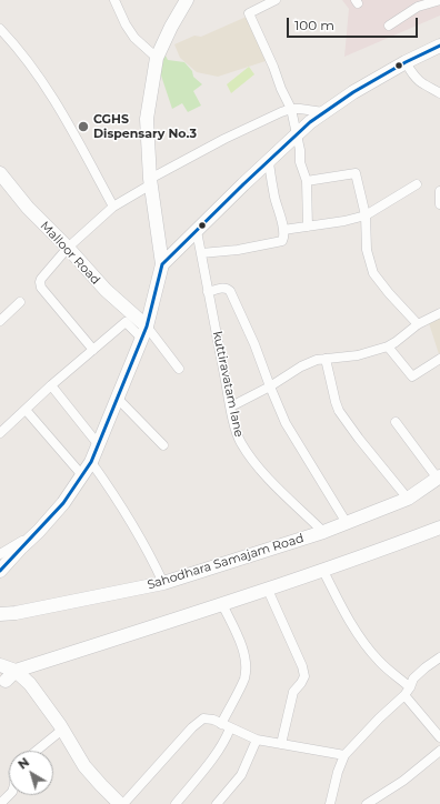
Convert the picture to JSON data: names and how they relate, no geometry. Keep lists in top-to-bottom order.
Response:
{
  "streets": {
    "street": ["Malloor Road", "kuttiravatam lane", "Sahodhara Samajam Road"]
  },
  "crossings": [
    ["kuttiravatam lane", "Sahodhara Samajam Road"]
  ],
  "places": ["CGHS Dispensary No.3"],
  "scale_bar": "100 m",
  "north": "top left"
}
